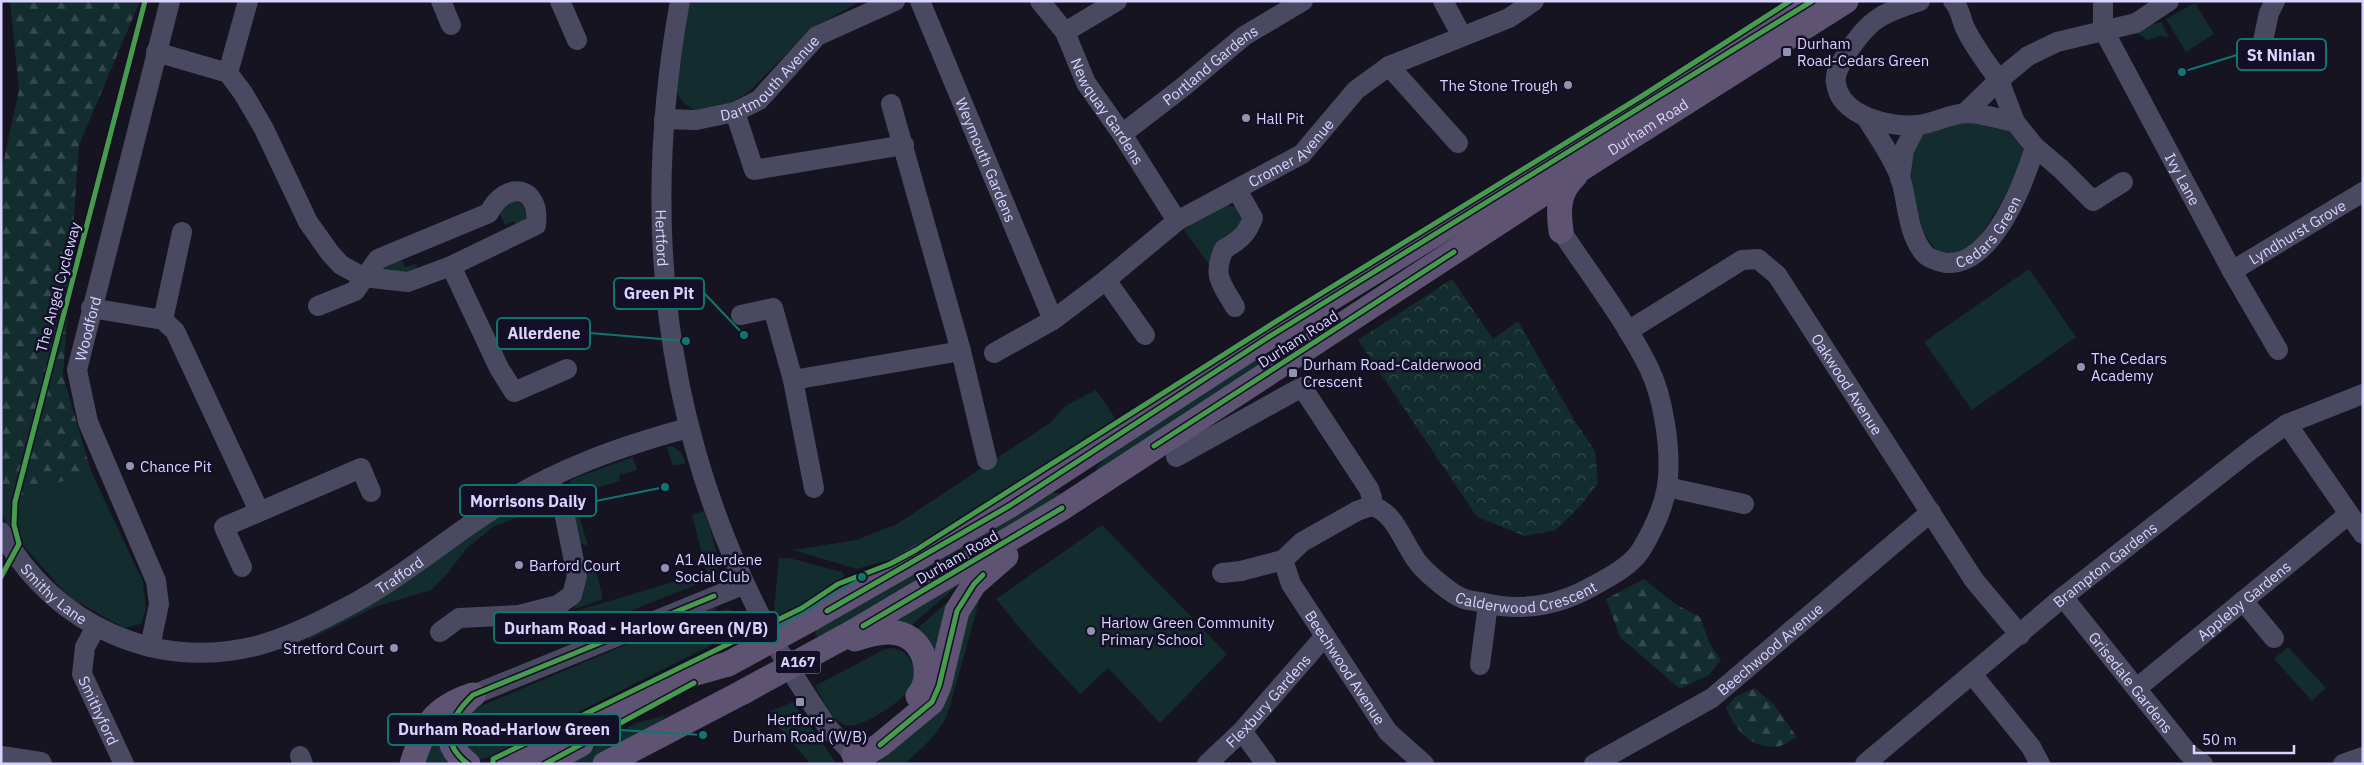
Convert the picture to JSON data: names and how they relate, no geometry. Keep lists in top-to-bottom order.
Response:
{
  "streets": {
    "main road": ["Durham Road", "A167"],
    "street": [
      "Portland Gardens",
      "Dartmouth Avenue",
      "Newquay Gardens",
      "Cromer Avenue",
      "Weymouth Gardens",
      "Ivy Lane",
      "Cedars Green",
      "Lyndhurst Grove",
      "Hertford",
      "Woodford",
      "Oakwood Avenue",
      "Brampton Gardens",
      "Trafford",
      "Calderwood Crescent",
      "Smithy Lane",
      "Appleby Gardens",
      "Beechwood Avenue",
      "Grisedale Gardens",
      "Flexbury Gardens",
      "Smithyford"
    ],
    "cycle path": ["The Angel Cycleway"]
  },
  "crossings": [
    ["Portland Gardens", "Newquay Gardens"],
    ["Dartmouth Avenue", "Hertford"],
    ["Newquay Gardens", "Cromer Avenue"],
    ["Cromer Avenue", "Weymouth Gardens"],
    ["Ivy Lane", "Lyndhurst Grove"],
    ["Hertford", "Trafford"],
    ["Woodford", "Trafford"],
    ["Oakwood Avenue", "Brampton Gardens"],
    ["Oakwood Avenue", "Calderwood Crescent"],
    ["Oakwood Avenue", "Beechwood Avenue"],
    ["Brampton Gardens", "Grisedale Gardens"],
    ["Trafford", "Smithy Lane"],
    ["Trafford", "Smithyford"],
    ["Smithy Lane", "Smithyford"],
    ["Appleby Gardens", "Grisedale Gardens"],
    ["Beechwood Avenue", "Flexbury Gardens"]
  ],
  "places": {
    "transit": ["Durham Road-Cedars Green", "Durham Road-Calderwood Crescent", "Hertford - Durham Road (W/B)"],
    "other": [
      "St Ninian",
      "The Stone Trough",
      "Hall Pit",
      "Green Pit",
      "Allerdene",
      "The Cedars Academy",
      "Chance Pit",
      "Morrisons Daily",
      "Barford Court",
      "A1 Allerdene Social Club",
      "Durham Road - Harlow Green (N/B)",
      "Harlow Green Community Primary School",
      "Stretford Court",
      "Durham Road-Harlow Green"
    ]
  },
  "scale_bar": "50 m"
}
